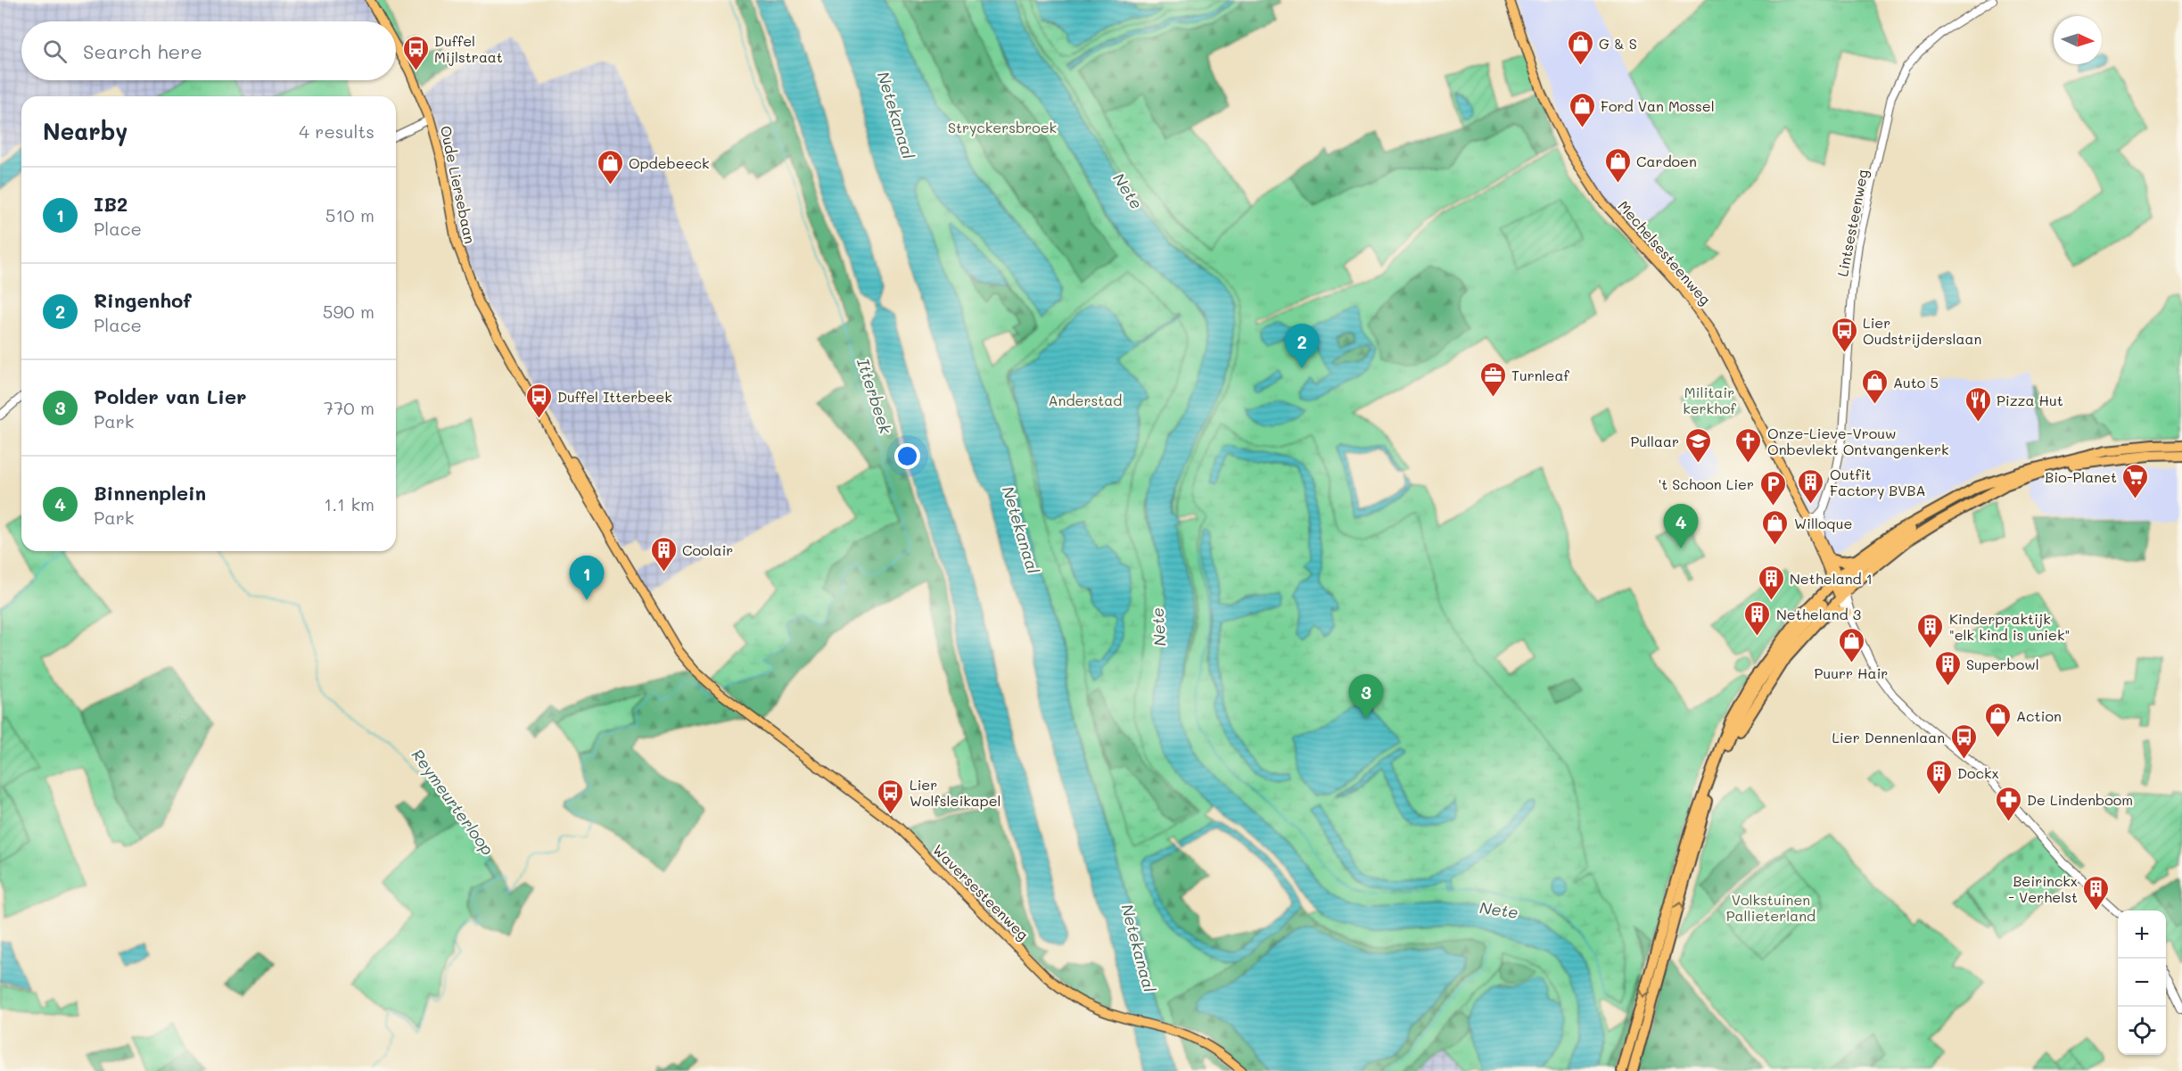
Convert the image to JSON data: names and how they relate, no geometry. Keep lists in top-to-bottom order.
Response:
{
  "streets": {
    "main road": ["Oude Liersebaan", "Mechelsesteenweg", "Waversesteenweg"],
    "street": ["Lintsesteenweg"]
  },
  "crossings": [
    ["Oude Liersebaan", "Waversesteenweg"]
  ],
  "water": [
    "Netekanaal",
    "Nete",
    "Itterbeek",
    "Reymeurterloop"
  ],
  "parks": [
    "Stryckersbroek",
    "Militair kerkhof",
    "Anderstad",
    "Volkstuinen Pallieterland"
  ],
  "places": {
    "shop": [
      "G & S",
      "Ford Van Mossel",
      "Cardoen",
      "Opdebeeck",
      "Auto 5",
      "Willoque",
      "Puurr Hair",
      "Action"
    ],
    "bus stop": [
      "Duffel Mijlstraat",
      "Lier Oudstrijderslaan",
      "Duffel Itterbeek",
      "Lier Dennenlaan",
      "Lier Wolfsleikapel"
    ],
    "office": ["Turnleaf"],
    "restaurant": ["Pizza Hut"],
    "school or university": ["Pullaar"],
    "church": ["Onze-Lieve-Vrouw Onbevlekt Ontvangenkerk"],
    "supermarket": ["Bio-Planet"],
    "building": [
      "Outfit Factory BVBA",
      "Coolair",
      "Netheland 1",
      "Netheland 3",
      "Kinderpraktijk \"elk kind is uniek\"",
      "Superbowl",
      "Dockx",
      "Beirinckx - Verhelst"
    ],
    "parking": ["'t Schoon Lier"],
    "pharmacy": ["De Lindenboom"]
  },
  "north": "right",
  "page": {
    "search": "Search here",
    "heading": ["Nearby", "4 results"],
    "list": [
      {
        "mark": "1",
        "name": "IB2",
        "note": "Place",
        "value": "510 m"
      },
      {
        "mark": "2",
        "name": "Ringenhof",
        "note": "Place",
        "value": "590 m"
      },
      {
        "mark": "3",
        "name": "Polder van Lier",
        "note": "Park",
        "value": "770 m"
      },
      {
        "mark": "4",
        "name": "Binnenplein",
        "note": "Park",
        "value": "1.1 km"
      }
    ],
    "pins": [
      "2",
      "4",
      "1",
      "3"
    ],
    "map_buttons": ["+", "−"]
  }
}
